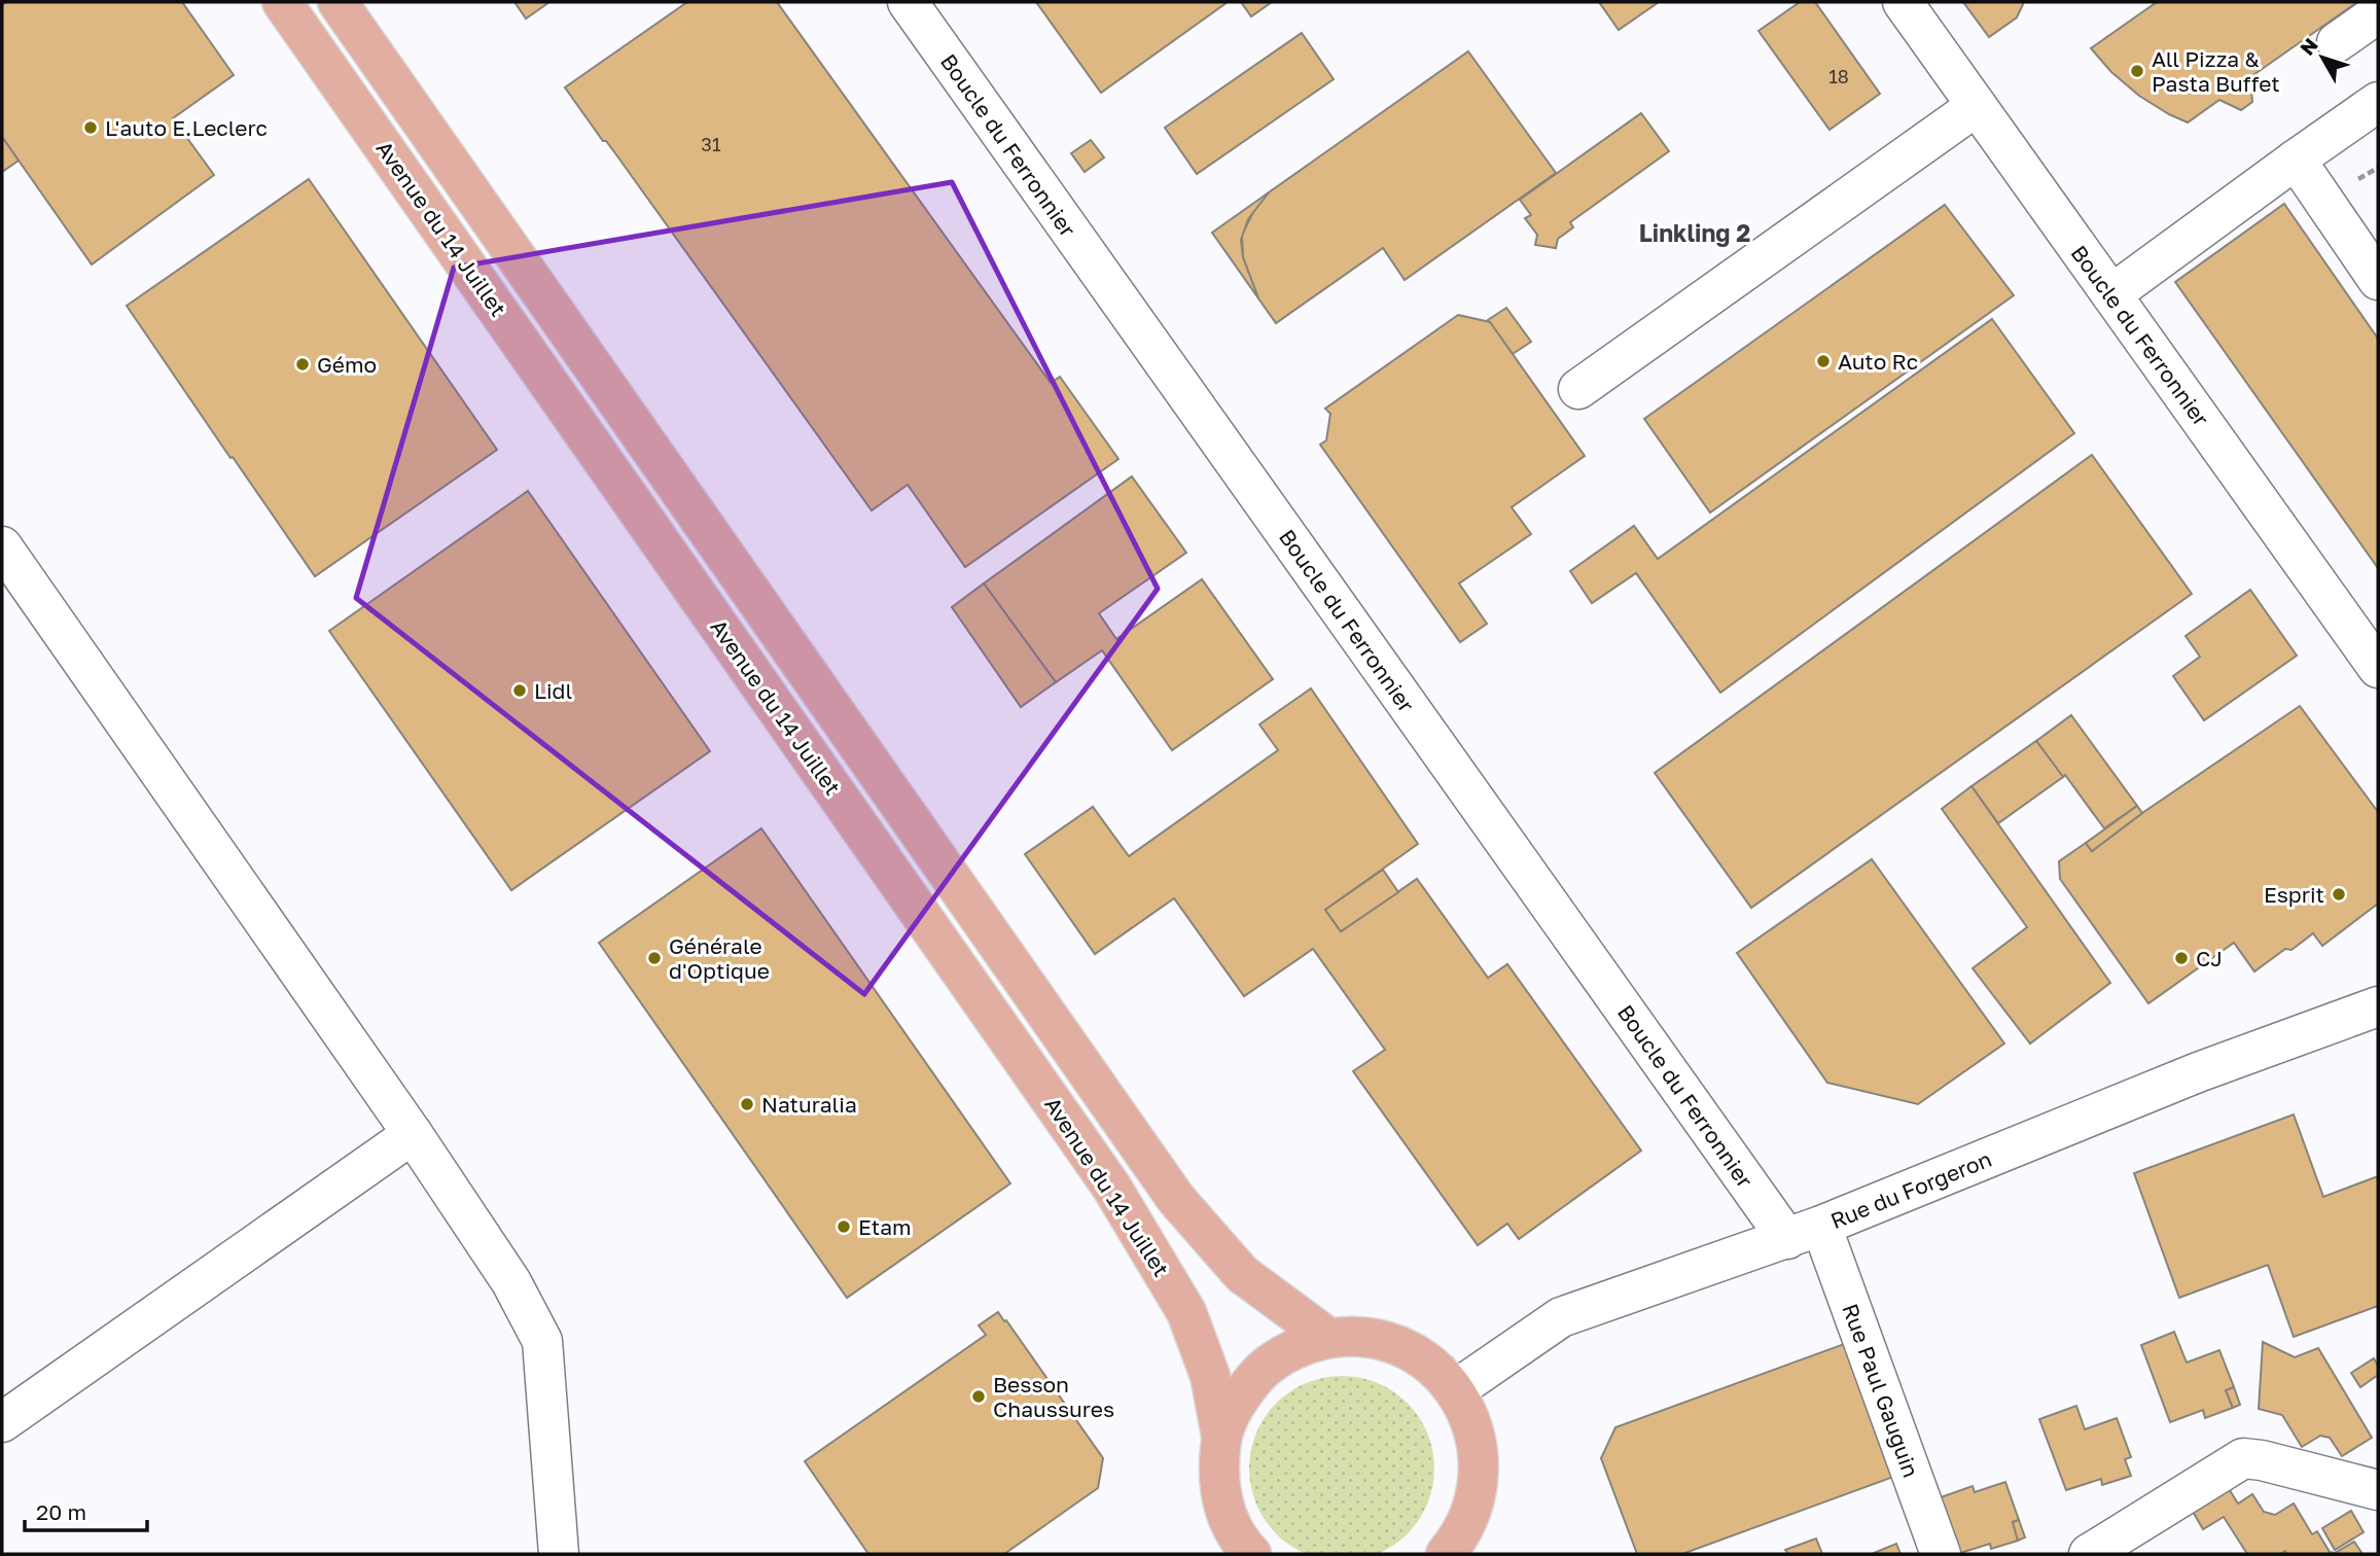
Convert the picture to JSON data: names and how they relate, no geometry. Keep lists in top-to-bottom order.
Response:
{
  "streets": {
    "main road": ["Avenue du 14 Juillet"],
    "street": ["Boucle du Ferronnier", "Rue du Forgeron", "Rue Paul Gauguin"]
  },
  "crossings": [
    ["Boucle du Ferronnier", "Rue du Forgeron"],
    ["Boucle du Ferronnier", "Rue Paul Gauguin"],
    ["Rue du Forgeron", "Rue Paul Gauguin"]
  ],
  "districts": ["Linkling 2"],
  "places": [
    "All Pizza & Pasta Buffet",
    "L'auto E.Leclerc",
    "Auto Rc",
    "Gémo",
    "Lidl",
    "Esprit",
    "Générale d'Optique",
    "CJ",
    "Naturalia",
    "Etam",
    "Besson Chaussures"
  ],
  "house_numbers": ["18", "31"],
  "scale_bar": "20 m",
  "north": "top left"
}
